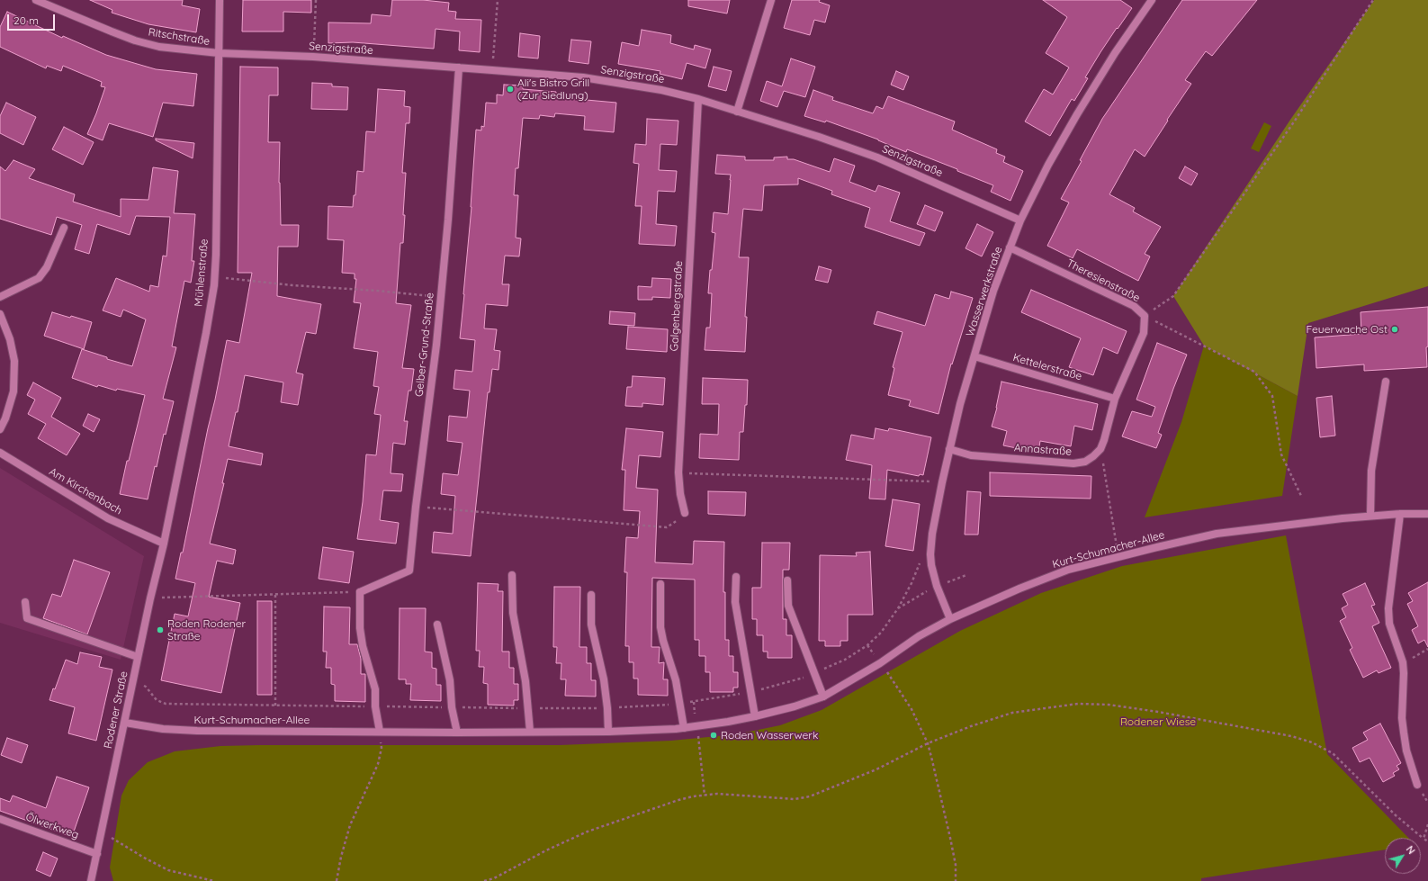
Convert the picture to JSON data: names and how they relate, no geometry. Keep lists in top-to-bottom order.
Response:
{
  "streets": {
    "street": [
      "Ritschstraße",
      "Senzigstraße",
      "Mühlenstraße",
      "Theresienstraße",
      "Wasserwerkstraße",
      "Galgenbergstraße",
      "Gelber-Grund-Straße",
      "Kettelerstraße",
      "Annastraße",
      "Am Kirchenbach",
      "Kurt-Schumacher-Allee",
      "Rodener Straße",
      "Ölwerkweg"
    ]
  },
  "crossings": [
    ["Ritschstraße", "Senzigstraße"],
    ["Ritschstraße", "Mühlenstraße"],
    ["Senzigstraße", "Mühlenstraße"],
    ["Senzigstraße", "Wasserwerkstraße"],
    ["Senzigstraße", "Galgenbergstraße"],
    ["Senzigstraße", "Gelber-Grund-Straße"],
    ["Mühlenstraße", "Am Kirchenbach"],
    ["Mühlenstraße", "Rodener Straße"],
    ["Theresienstraße", "Wasserwerkstraße"],
    ["Theresienstraße", "Kettelerstraße"],
    ["Wasserwerkstraße", "Kettelerstraße"],
    ["Wasserwerkstraße", "Annastraße"],
    ["Wasserwerkstraße", "Kurt-Schumacher-Allee"],
    ["Am Kirchenbach", "Rodener Straße"],
    ["Kurt-Schumacher-Allee", "Rodener Straße"],
    ["Rodener Straße", "Ölwerkweg"]
  ],
  "parks": ["Rodener Wiese"],
  "places": [
    "Ali's Bistro Grill (Zur Siedlung)",
    "Feuerwache Ost",
    "Roden Rodener Straße",
    "Roden Wasserwerk"
  ],
  "scale_bar": "20 m",
  "north": "top right"
}
